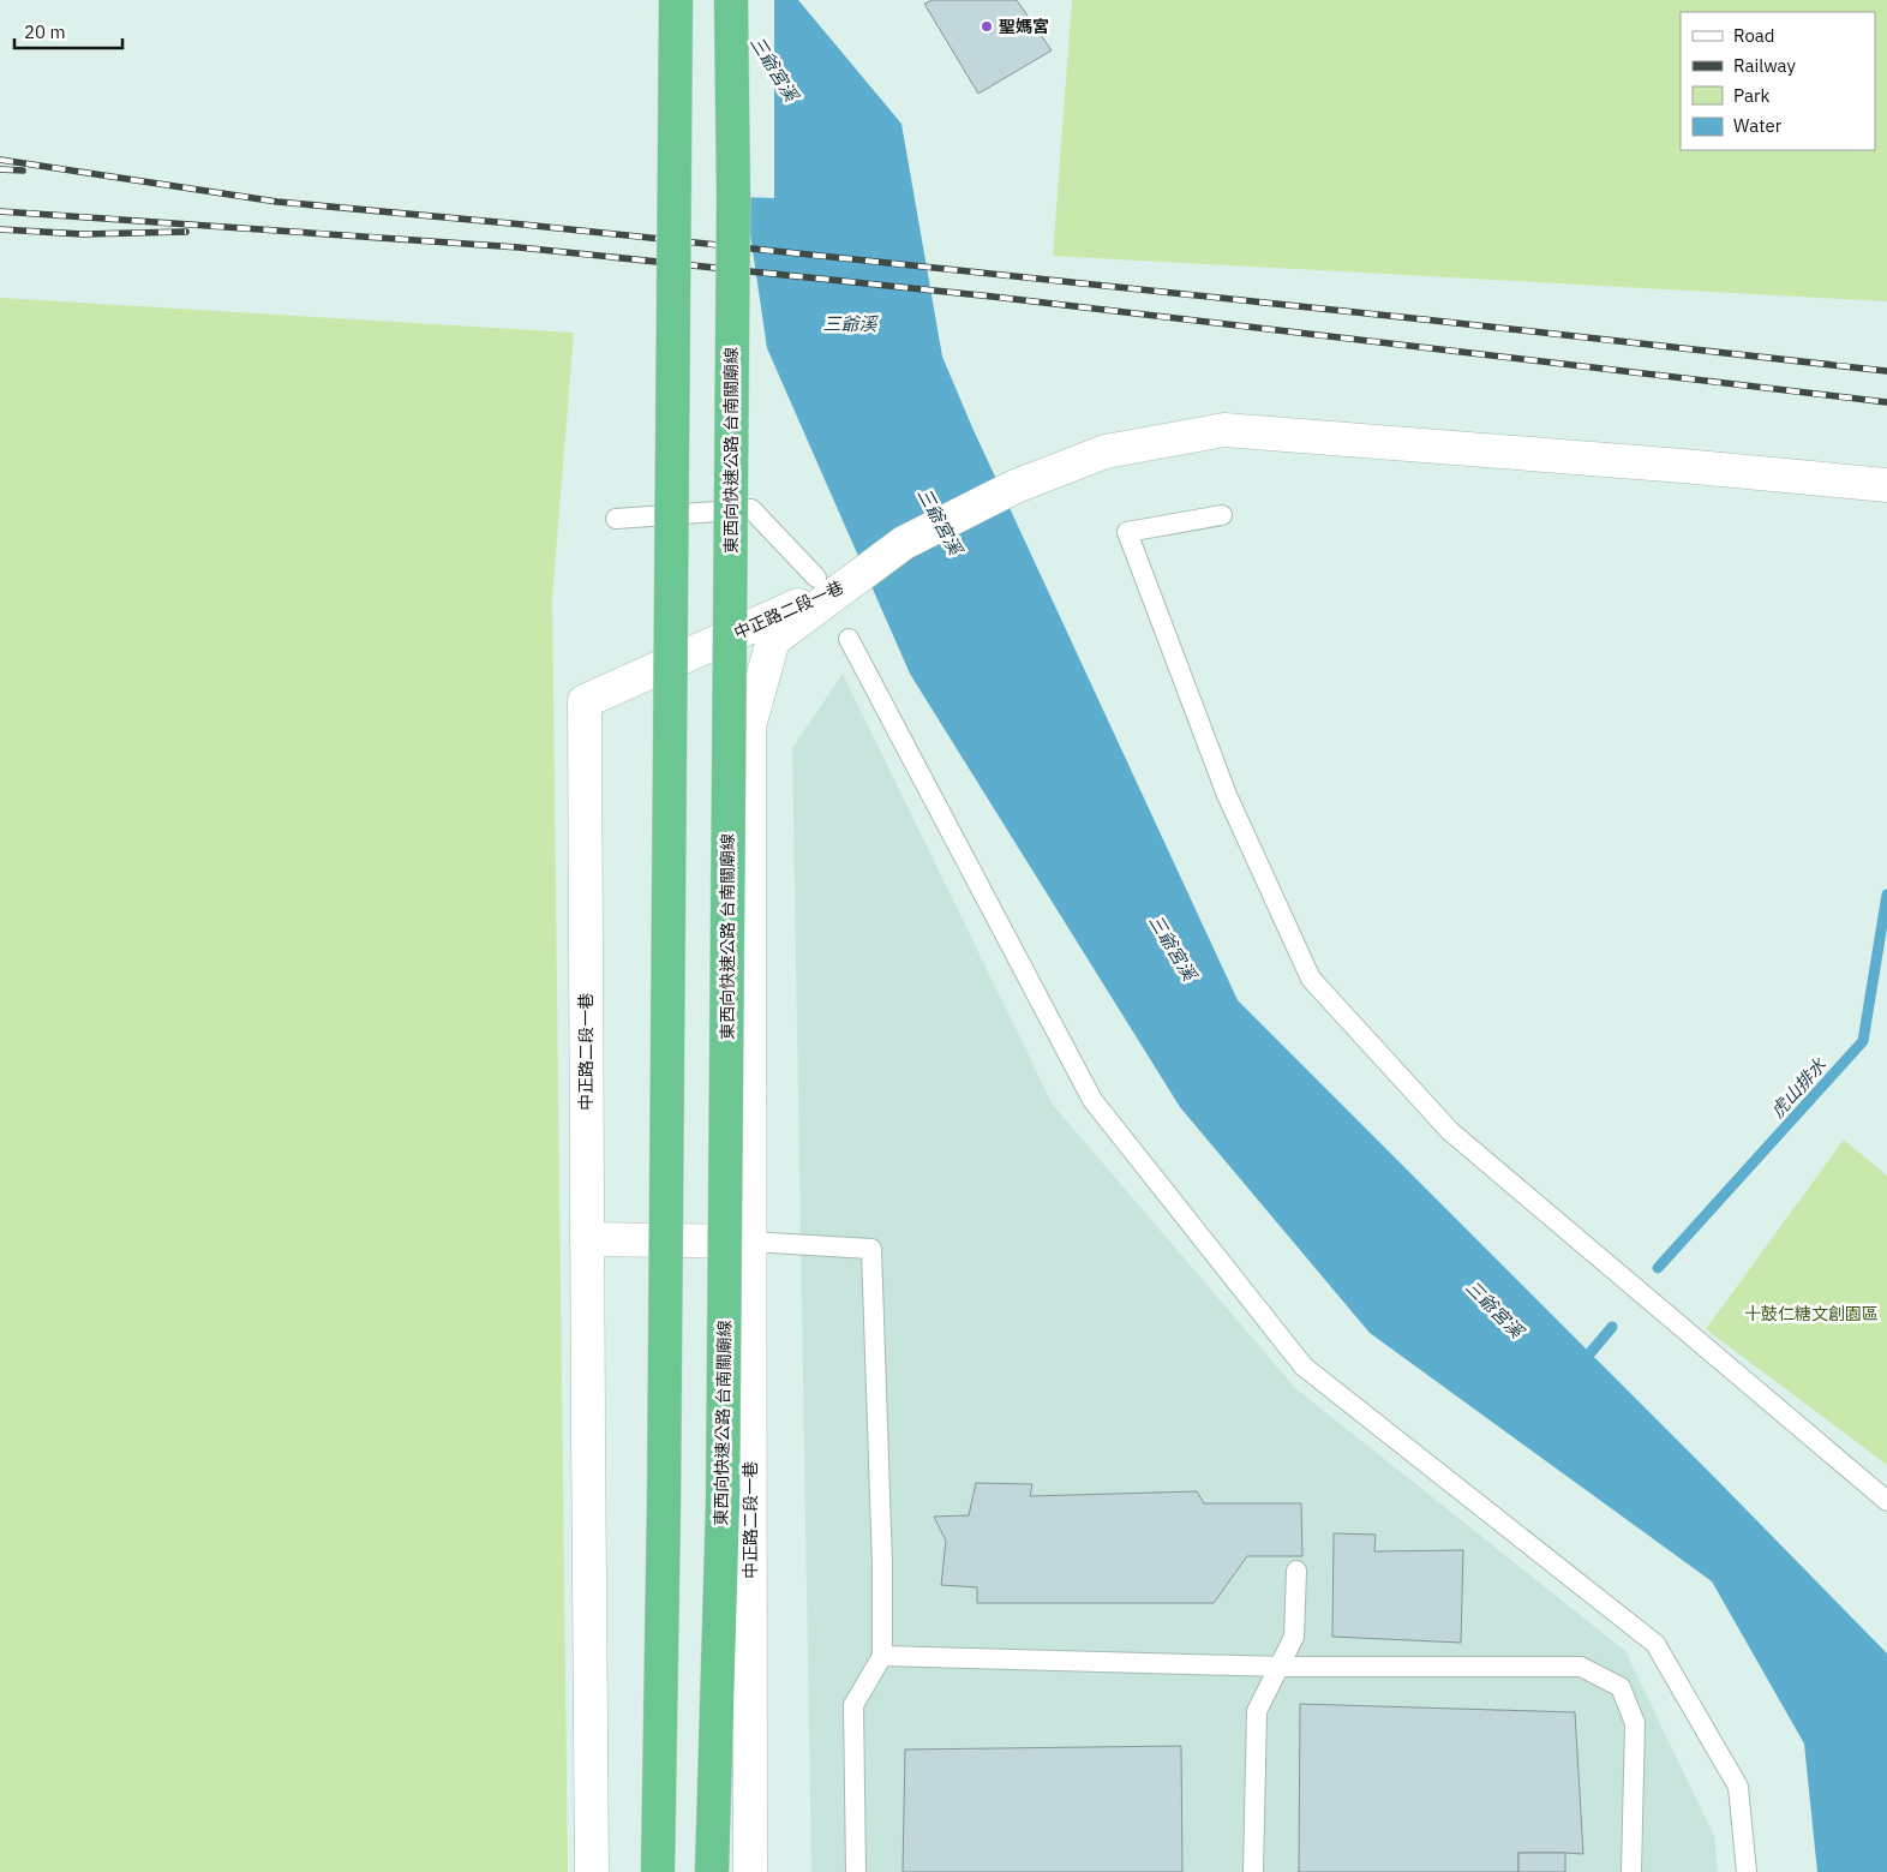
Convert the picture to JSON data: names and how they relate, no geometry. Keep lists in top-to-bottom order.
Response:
{
  "streets": {
    "highway": ["東西向快速公路 台南關廟線"],
    "street": ["中正路二段一巷"]
  },
  "water": ["三爺宮溪", "三爺溪", "虎山排水"],
  "parks": ["十鼓仁糖文創園區"],
  "places": ["聖媽宮"],
  "legend": [
    "Road",
    "Railway",
    "Park",
    "Water"
  ],
  "scale_bar": "20 m"
}
